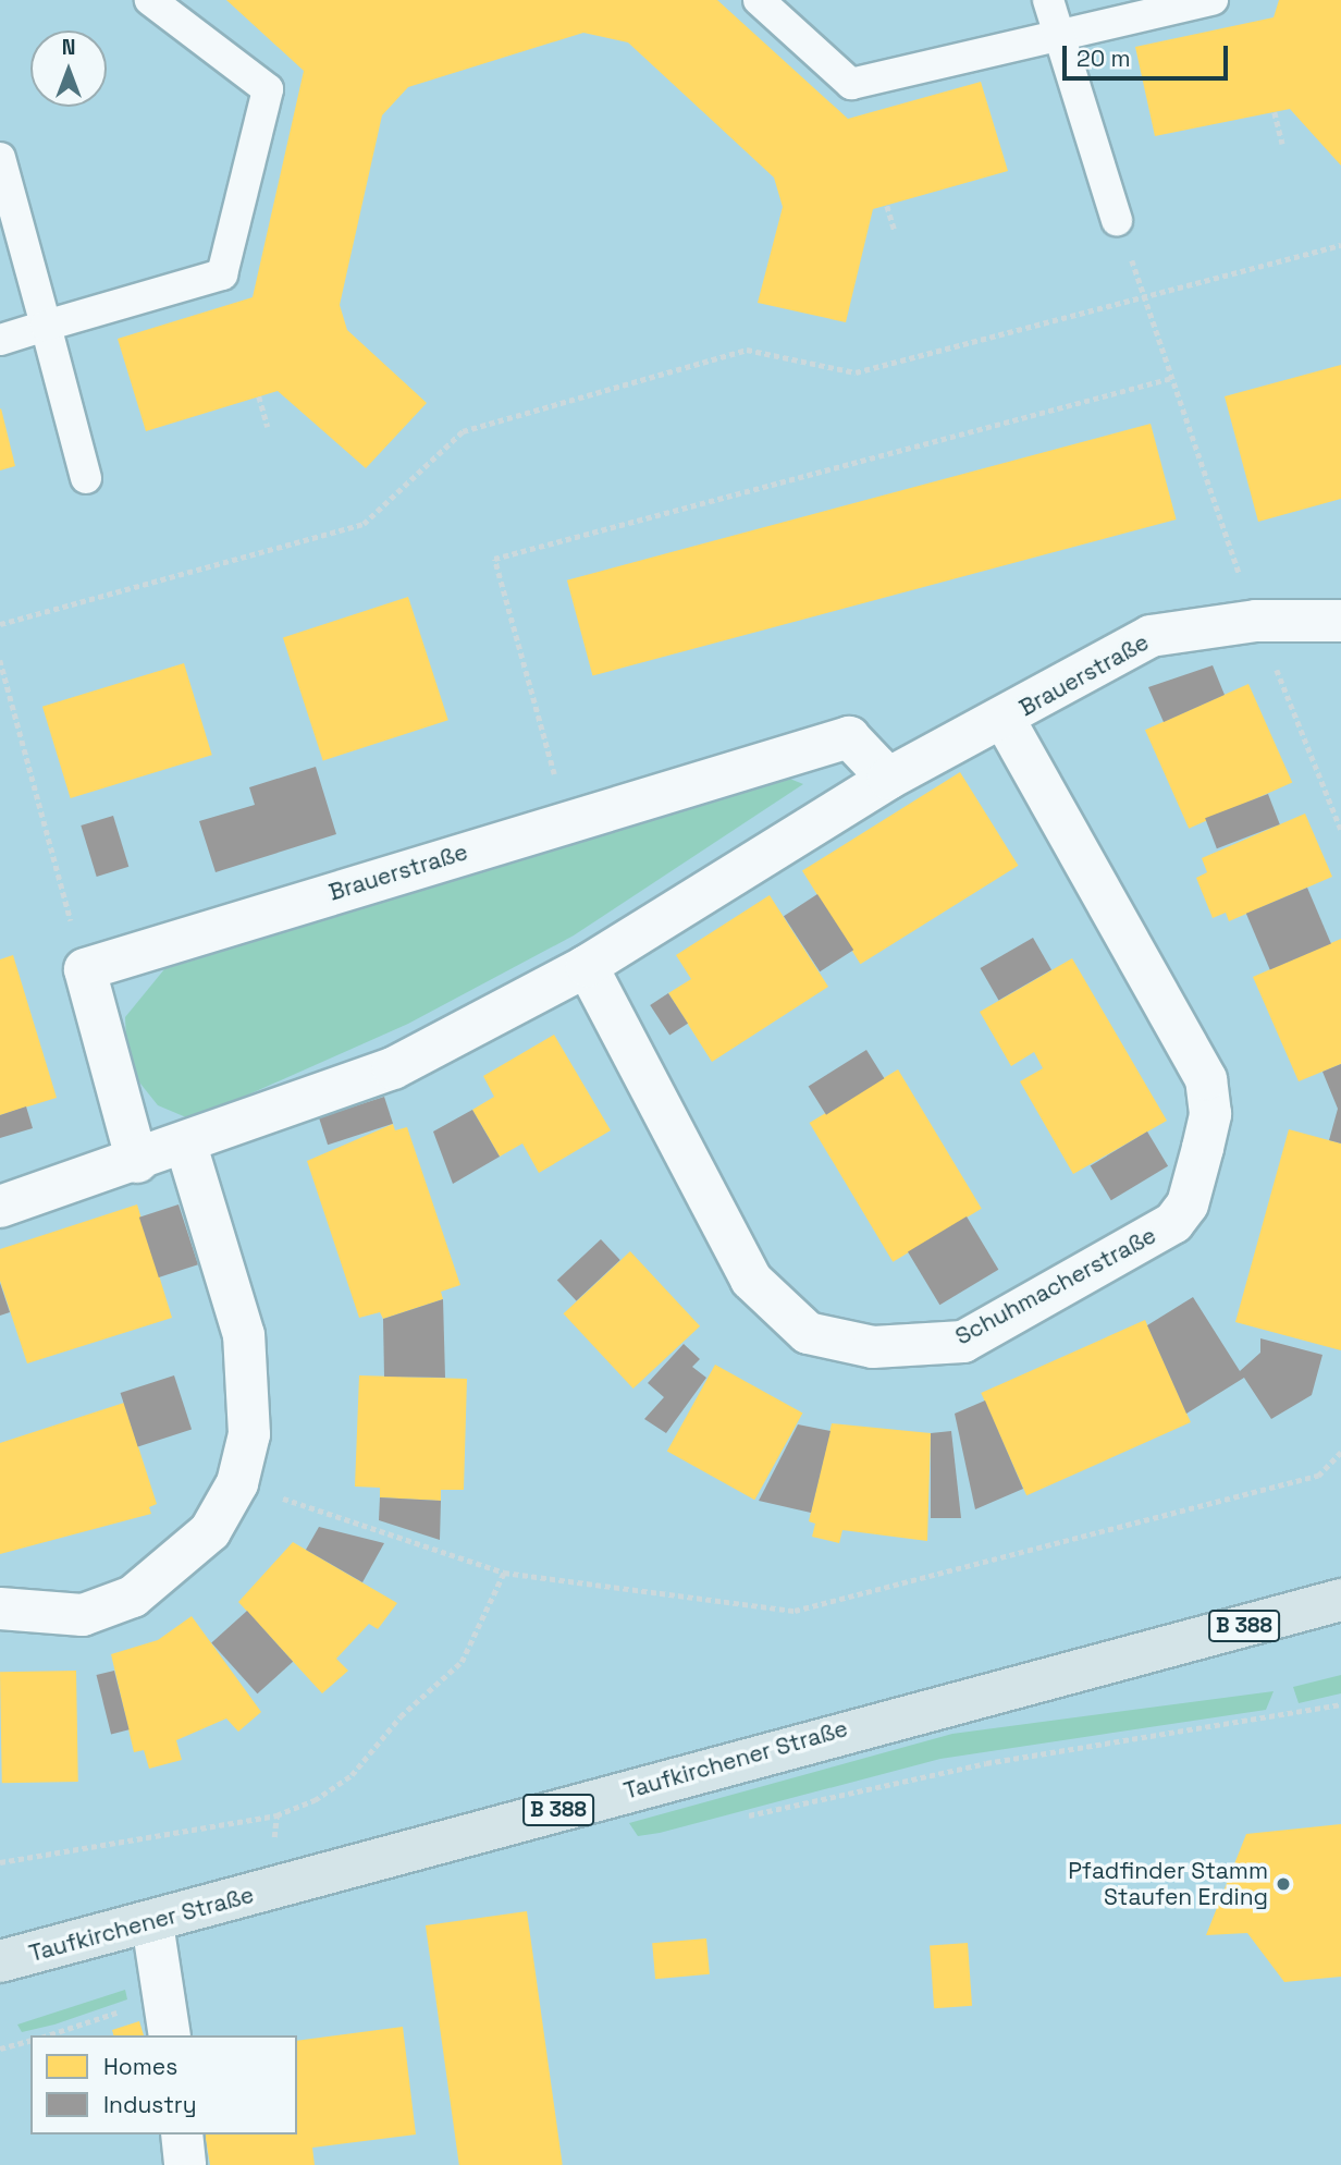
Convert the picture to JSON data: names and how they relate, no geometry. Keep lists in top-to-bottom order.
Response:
{
  "streets": {
    "main road": ["B 388", "Taufkirchener Straße"],
    "street": ["Brauerstraße", "Schuhmacherstraße"]
  },
  "crossings": [
    ["Brauerstraße", "Schuhmacherstraße"]
  ],
  "places": ["Pfadfinder Stamm Staufen Erding"],
  "legend": ["Homes", "Industry"],
  "scale_bar": "20 m",
  "north": "top"
}
